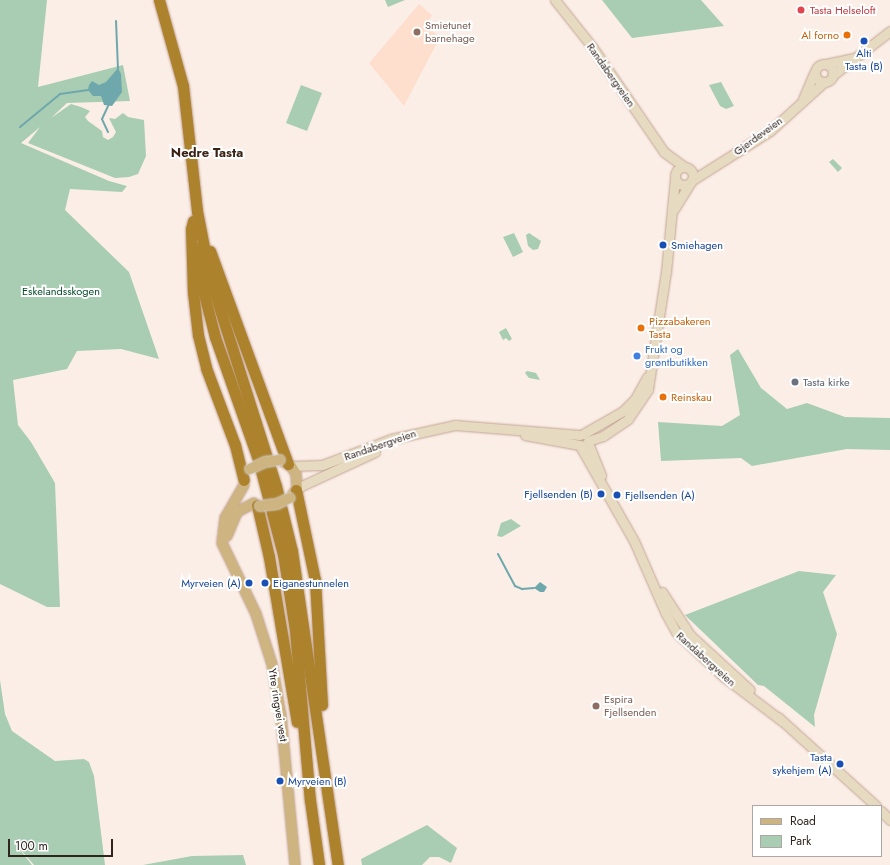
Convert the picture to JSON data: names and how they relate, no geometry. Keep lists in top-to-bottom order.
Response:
{
  "streets": {
    "main road": ["Randabergveien", "Gjerdeveien", "Ytre ringvei vest"]
  },
  "crossings": [
    ["Randabergveien", "Gjerdeveien"],
    ["Randabergveien", "Ytre ringvei vest"]
  ],
  "districts": ["Nedre Tasta"],
  "parks": ["Eskelandsskogen"],
  "places": [
    "Tasta Helseloft",
    "Smietunet barnehage",
    "Al forno",
    "Alti Tasta (B)",
    "Smiehagen",
    "Pizzabakeren Tasta",
    "Frukt og grøntbutikken",
    "Tasta kirke",
    "Reinskau",
    "Fjellsenden (B)",
    "Fjellsenden (A)",
    "Myrveien (A)",
    "Eiganestunnelen",
    "Espira Fjellsenden",
    "Tasta sykehjem (A)",
    "Myrveien (B)"
  ],
  "legend": ["Road", "Park"],
  "scale_bar": "100 m"
}
